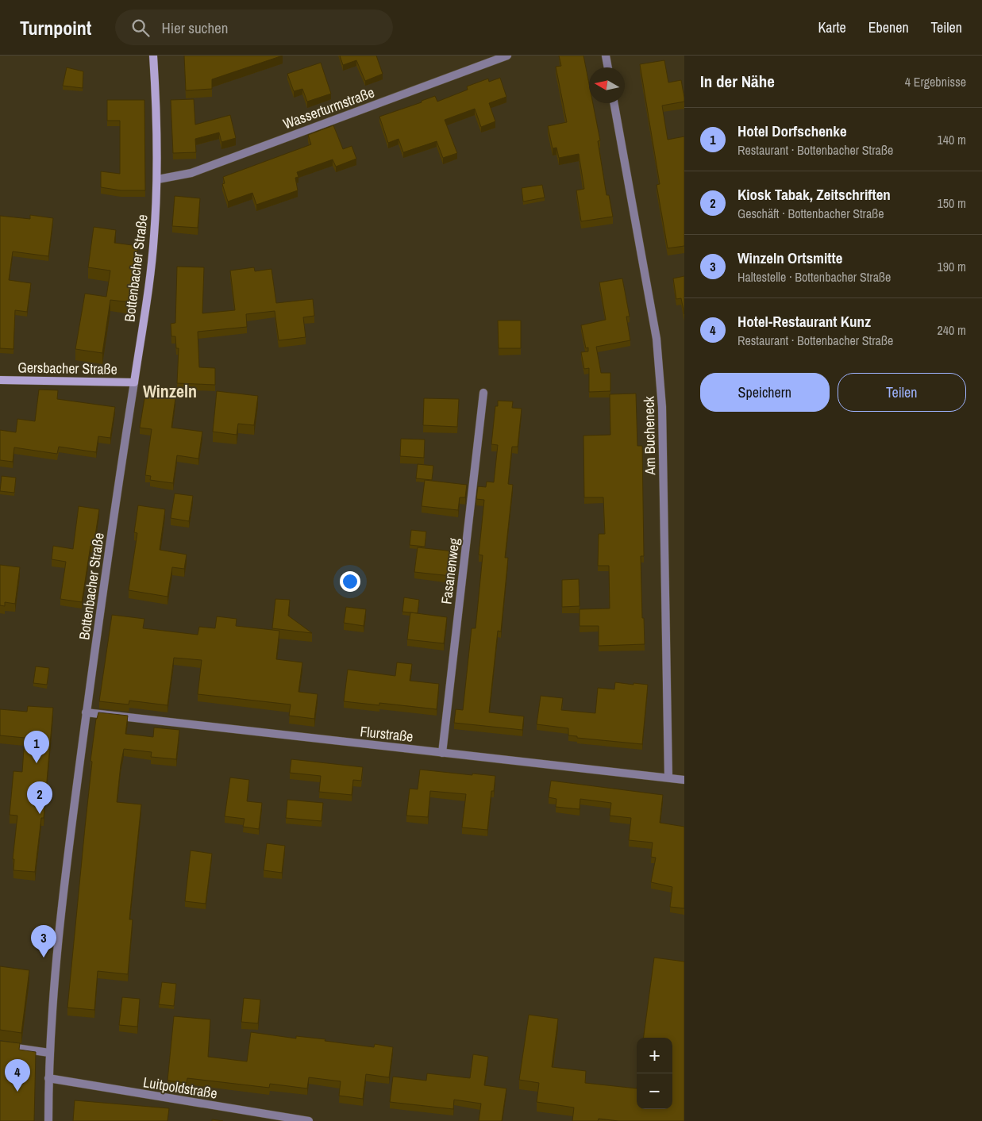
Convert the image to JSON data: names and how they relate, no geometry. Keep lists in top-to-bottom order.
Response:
{
  "streets": {
    "street": [
      "Wasserturmstraße",
      "Bottenbacher Straße",
      "Gersbacher Straße",
      "Am Bucheneck",
      "Fasanenweg",
      "Flurstraße",
      "Luitpoldstraße"
    ]
  },
  "crossings": [
    ["Wasserturmstraße", "Bottenbacher Straße"],
    ["Bottenbacher Straße", "Gersbacher Straße"],
    ["Bottenbacher Straße", "Flurstraße"],
    ["Bottenbacher Straße", "Luitpoldstraße"],
    ["Am Bucheneck", "Flurstraße"],
    ["Fasanenweg", "Flurstraße"]
  ],
  "districts": ["Winzeln"],
  "north": "left",
  "page": {
    "header": "Turnpoint",
    "search": "Hier suchen",
    "nav": ["Karte", "Ebenen", "Teilen"],
    "heading": ["In der Nähe", "4 Ergebnisse"],
    "list": [
      {
        "mark": "1",
        "name": "Hotel Dorfschenke",
        "note": "Restaurant · Bottenbacher Straße",
        "value": "140 m"
      },
      {
        "mark": "2",
        "name": "Kiosk Tabak, Zeitschriften",
        "note": "Geschäft · Bottenbacher Straße",
        "value": "150 m"
      },
      {
        "mark": "3",
        "name": "Winzeln Ortsmitte",
        "note": "Haltestelle · Bottenbacher Straße",
        "value": "190 m"
      },
      {
        "mark": "4",
        "name": "Hotel-Restaurant Kunz",
        "note": "Restaurant · Bottenbacher Straße",
        "value": "240 m"
      }
    ],
    "buttons": ["Speichern", "Teilen"],
    "pins": [
      "1",
      "2",
      "3",
      "4"
    ],
    "map_buttons": ["+", "−"]
  }
}
